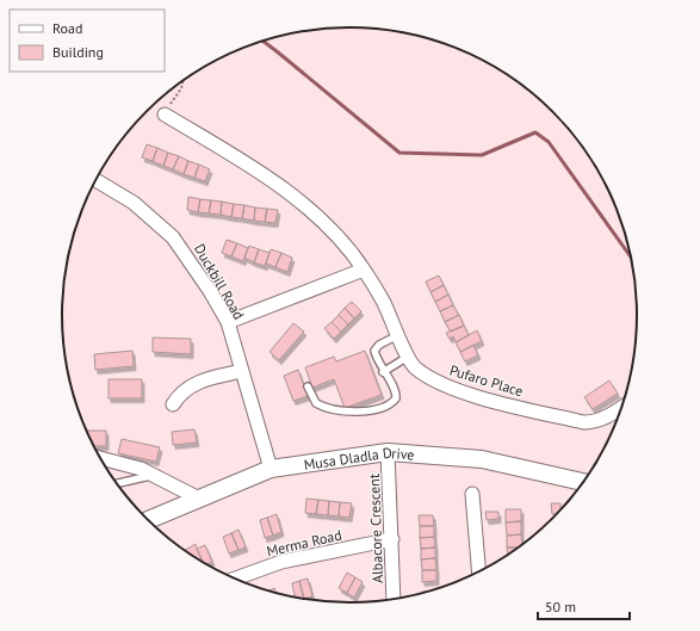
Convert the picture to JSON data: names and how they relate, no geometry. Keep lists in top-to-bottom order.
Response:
{
  "streets": {
    "street": [
      "Duckbill Road",
      "Pufaro Place",
      "Musa Dladla Drive",
      "Albacore Crescent",
      "Merma Road"
    ]
  },
  "crossings": [
    ["Duckbill Road", "Musa Dladla Drive"],
    ["Musa Dladla Drive", "Albacore Crescent"],
    ["Albacore Crescent", "Merma Road"]
  ],
  "legend": ["Road", "Building"],
  "scale_bar": "50 m"
}
